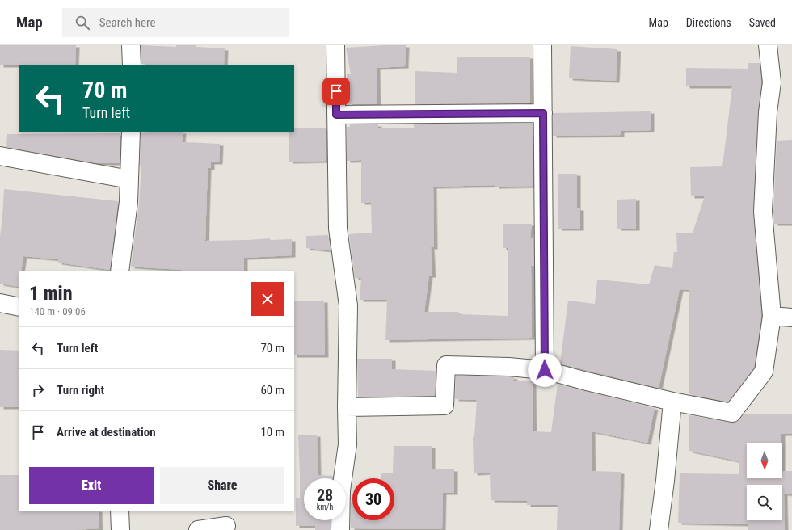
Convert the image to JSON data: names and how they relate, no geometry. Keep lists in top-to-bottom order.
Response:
{
  "north": "bottom",
  "page": {
    "header": "Map",
    "search": "Search here",
    "nav": ["Map", "Directions", "Saved"],
    "turn": ["70 m", "Turn left"],
    "heading": ["1 min", "140 m · 09:06"],
    "list": [
      {
        "name": "Turn left",
        "value": "70 m"
      },
      {
        "name": "Turn right",
        "value": "60 m"
      },
      {
        "name": "Arrive at destination",
        "value": "10 m"
      }
    ],
    "buttons": ["Exit", "Share"],
    "speed": "28 km/h",
    "limit": "30"
  }
}
